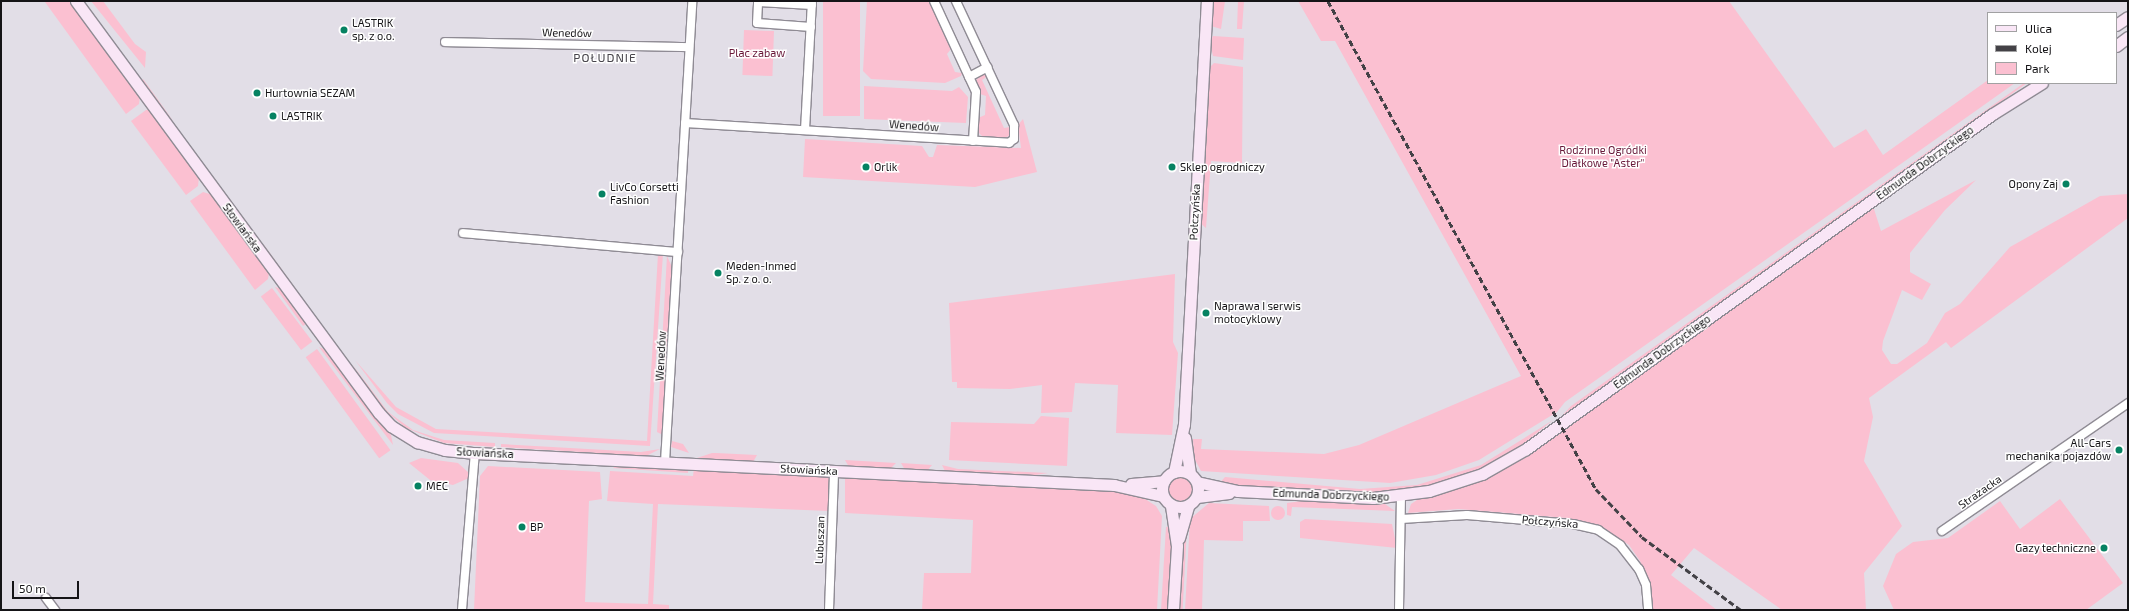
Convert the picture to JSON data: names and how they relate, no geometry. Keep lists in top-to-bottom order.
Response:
{
  "streets": {
    "main road": ["Edmunda Dobrzyckiego", "Połczyńska", "Słowiańska"],
    "street": ["Wenedów", "Strażacka", "Lubuszan"]
  },
  "crossings": [
    ["Wenedów", "Słowiańska"],
    ["Edmunda Dobrzyckiego", "Połczyńska"],
    ["Edmunda Dobrzyckiego", "Słowiańska"],
    ["Połczyńska", "Słowiańska"],
    ["Słowiańska", "Lubuszan"]
  ],
  "districts": ["POŁUDNIE"],
  "parks": ["Plac zabaw", "Rodzinne Ogródki Diałkowe \"Aster\""],
  "places": [
    "LASTRIK sp. z o.o.",
    "Hurtownia SEZAM",
    "LASTRIK",
    "Orlik",
    "Sklep ogrodniczy",
    "Opony Zaj",
    "LivCo Corsetti Fashion",
    "Meden-Inmed Sp. z o. o.",
    "Naprawa I serwis motocyklowy",
    "All-Cars mechanika pojazdów",
    "MEC",
    "BP",
    "Gazy techniczne"
  ],
  "legend": ["Ulica", "Kolej", "Park"],
  "scale_bar": "50 m"
}
